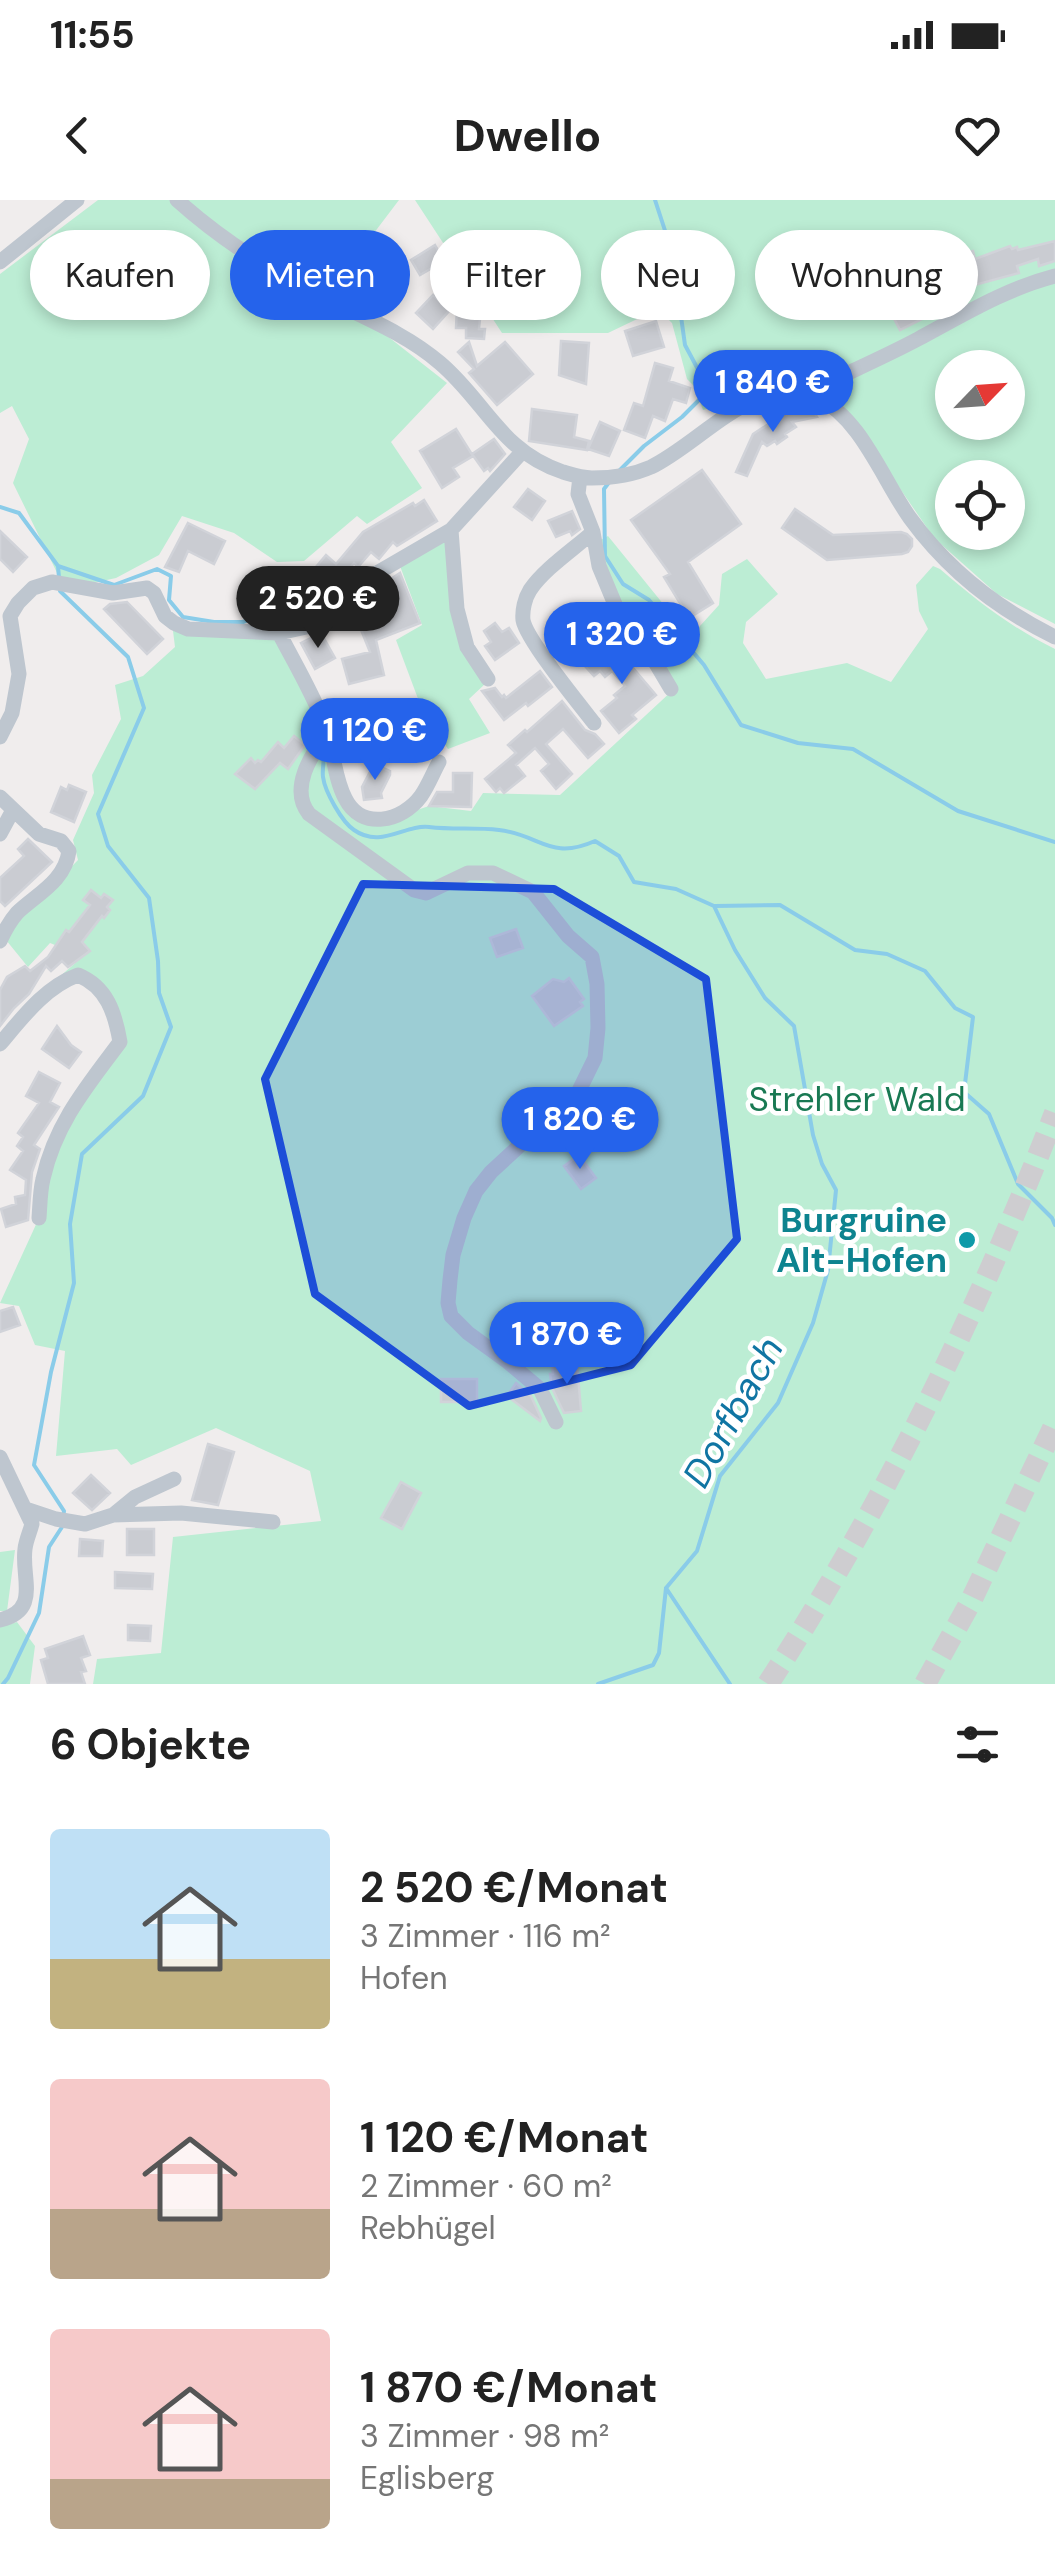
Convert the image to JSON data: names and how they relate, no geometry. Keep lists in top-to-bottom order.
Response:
{
  "water": ["Dorfbach"],
  "parks": ["Strehler Wald"],
  "places": ["Burgruine Alt-Hofen"],
  "north": "top right",
  "page": {
    "status": "11:55",
    "header": "Dwello",
    "chip": [
      "Kaufen",
      "Mieten",
      "Filter",
      "Neu",
      "Wohnung"
    ],
    "price": [
      "1 840 €",
      "2 520 €",
      "1 320 €",
      "1 120 €",
      "1 820 €",
      "1 870 €"
    ],
    "heading": "6 Objekte",
    "list": [
      {
        "name": "2 520 €/Monat",
        "note": "3 Zimmer · 116 m² · Hofen"
      },
      {
        "name": "1 120 €/Monat",
        "note": "2 Zimmer · 60 m² · Rebhügel"
      },
      {
        "name": "1 870 €/Monat",
        "note": "3 Zimmer · 98 m² · Eglisberg"
      }
    ]
  }
}
